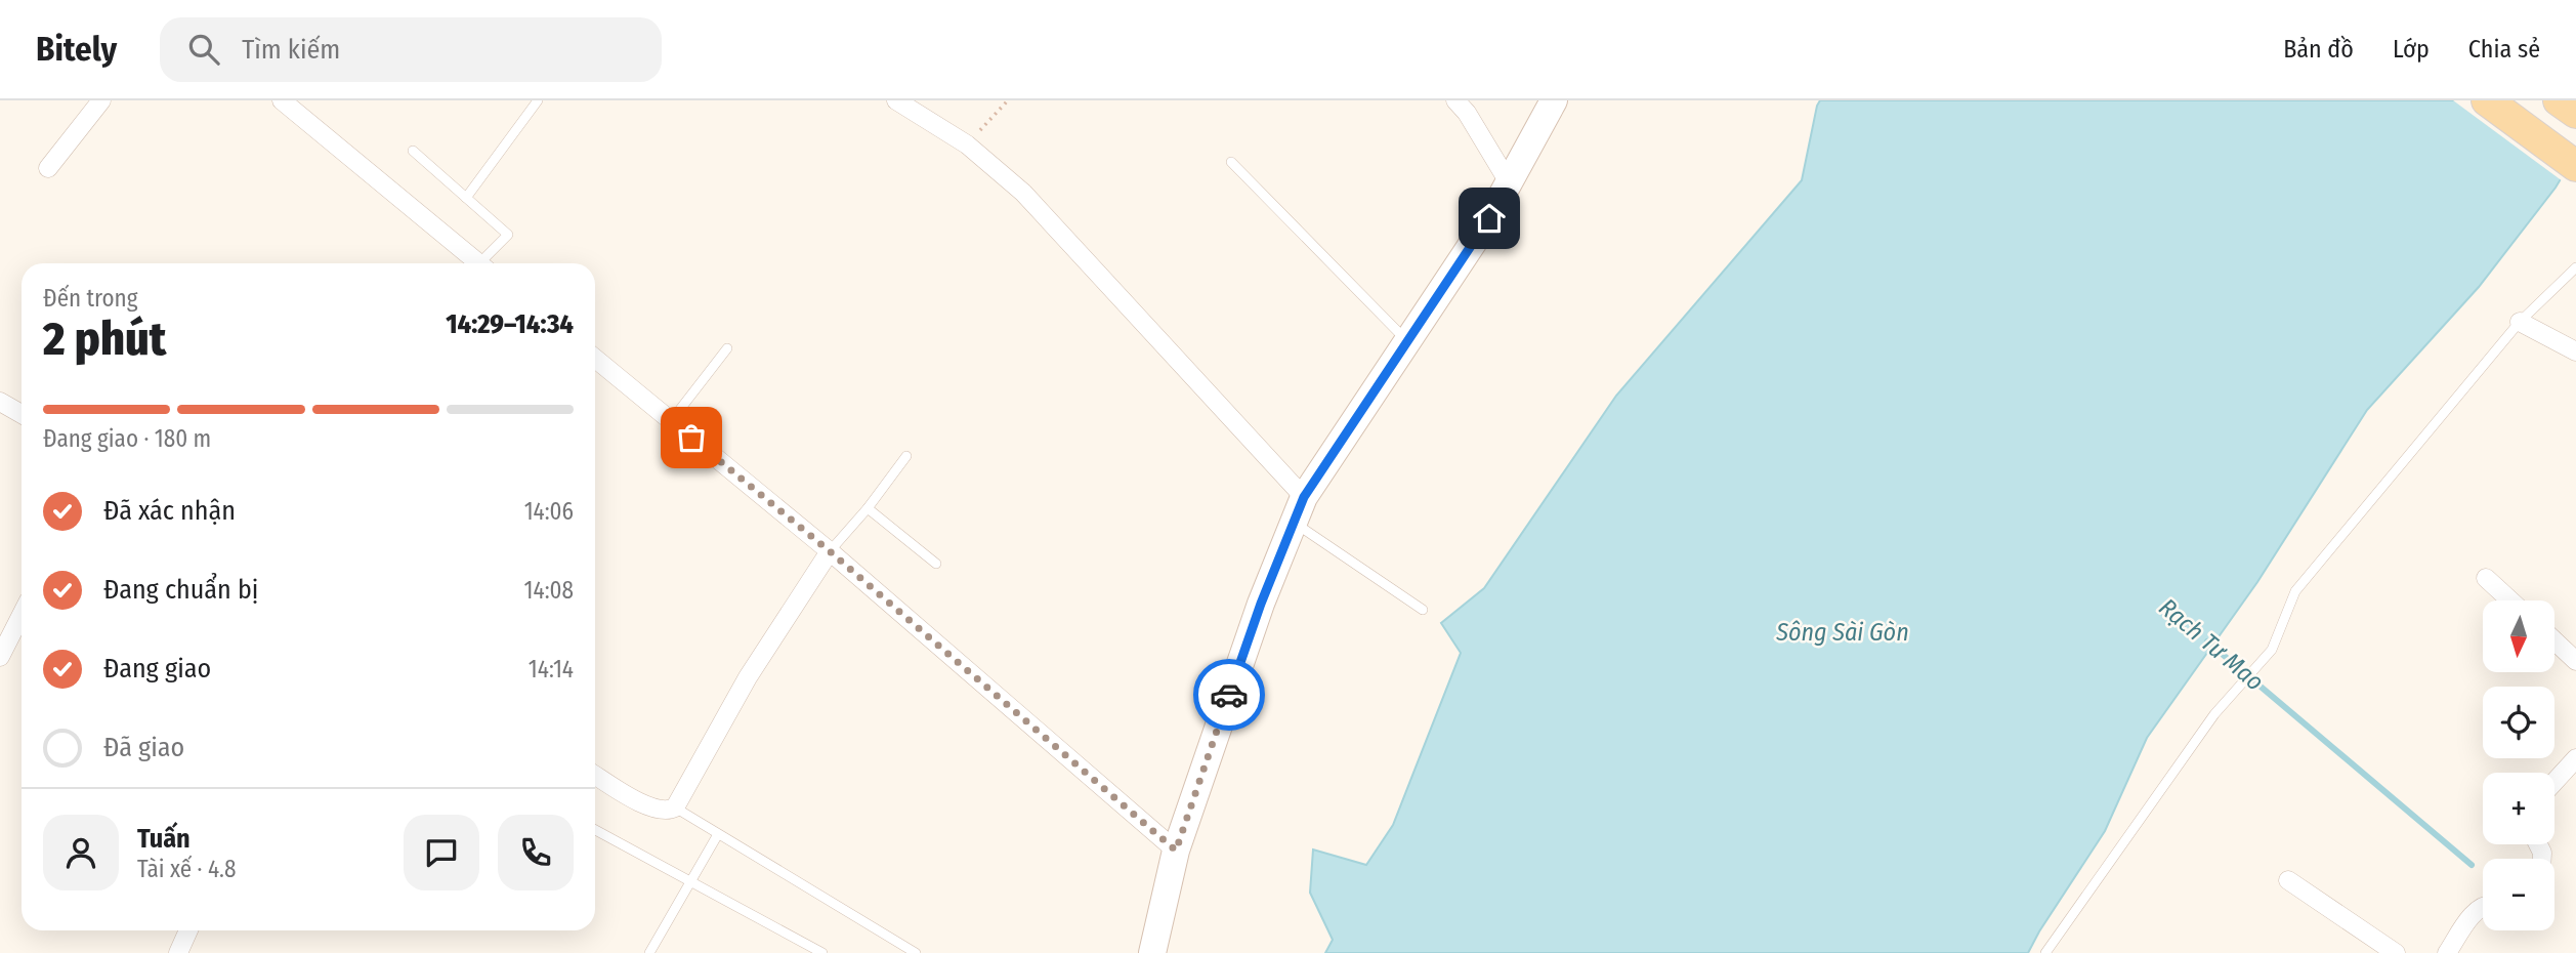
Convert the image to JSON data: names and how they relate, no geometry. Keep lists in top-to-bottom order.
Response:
{
  "water": ["Sông Sài Gòn", "Rạch Tư Mao"],
  "north": "bottom",
  "page": {
    "header": "Bitely",
    "search": "Tìm kiếm",
    "nav": ["Bản đồ", "Lớp", "Chia sẻ"],
    "heading": ["2 phút", "Đến trong", "14:29–14:34"],
    "panel": ["Tuấn", "Tài xế · 4.8"],
    "bar": "Đang giao · 180 m",
    "list": [
      ["Đã xác nhận", "14:06"],
      ["Đang chuẩn bị", "14:08"],
      ["Đang giao", "14:14"],
      "Đã giao"
    ],
    "map_buttons": ["+", "−"]
  }
}
